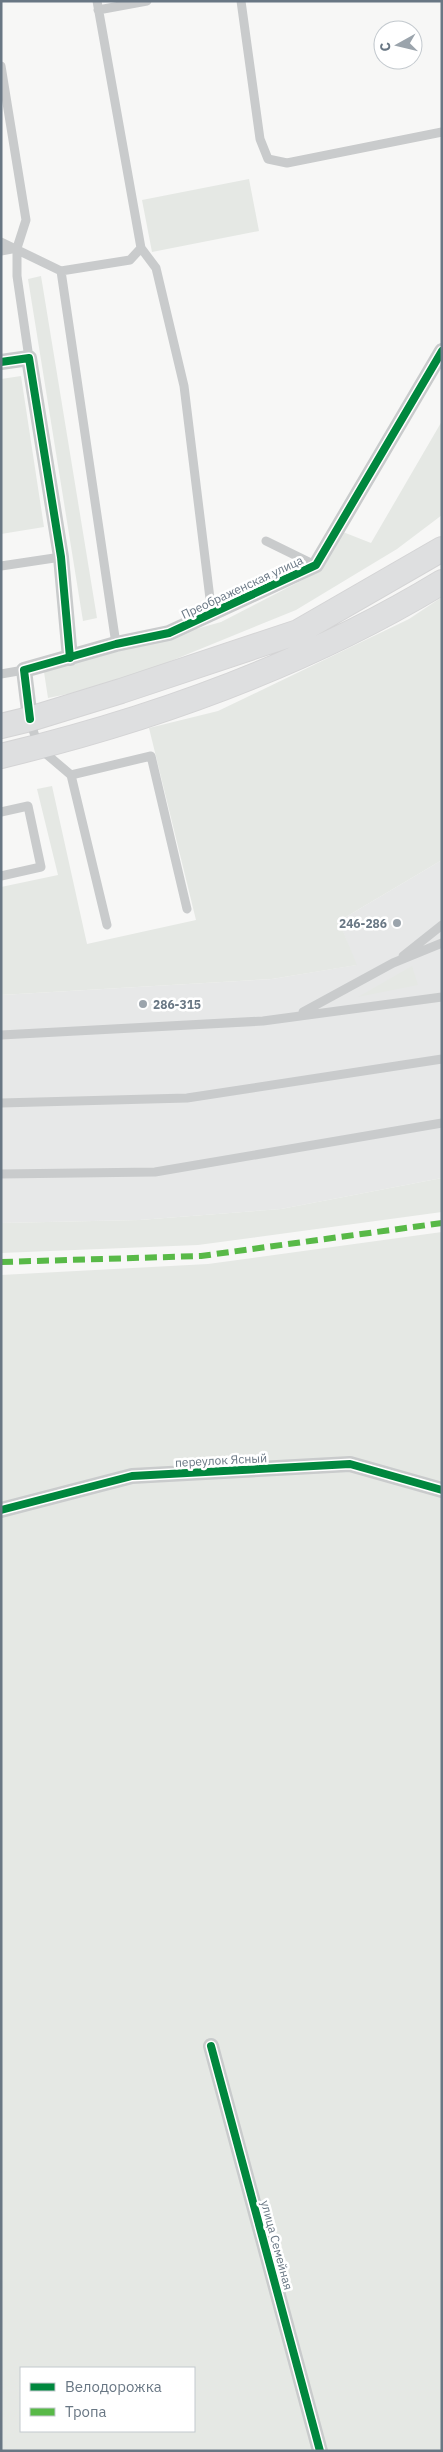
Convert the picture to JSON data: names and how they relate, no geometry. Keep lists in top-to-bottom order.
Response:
{
  "streets": {
    "street": ["Преображенская улица", "переулок Ясный", "улица Семейная"]
  },
  "places": ["246-286", "286-315"],
  "legend": ["Велодорожка", "Тропа"],
  "north": "left"
}
